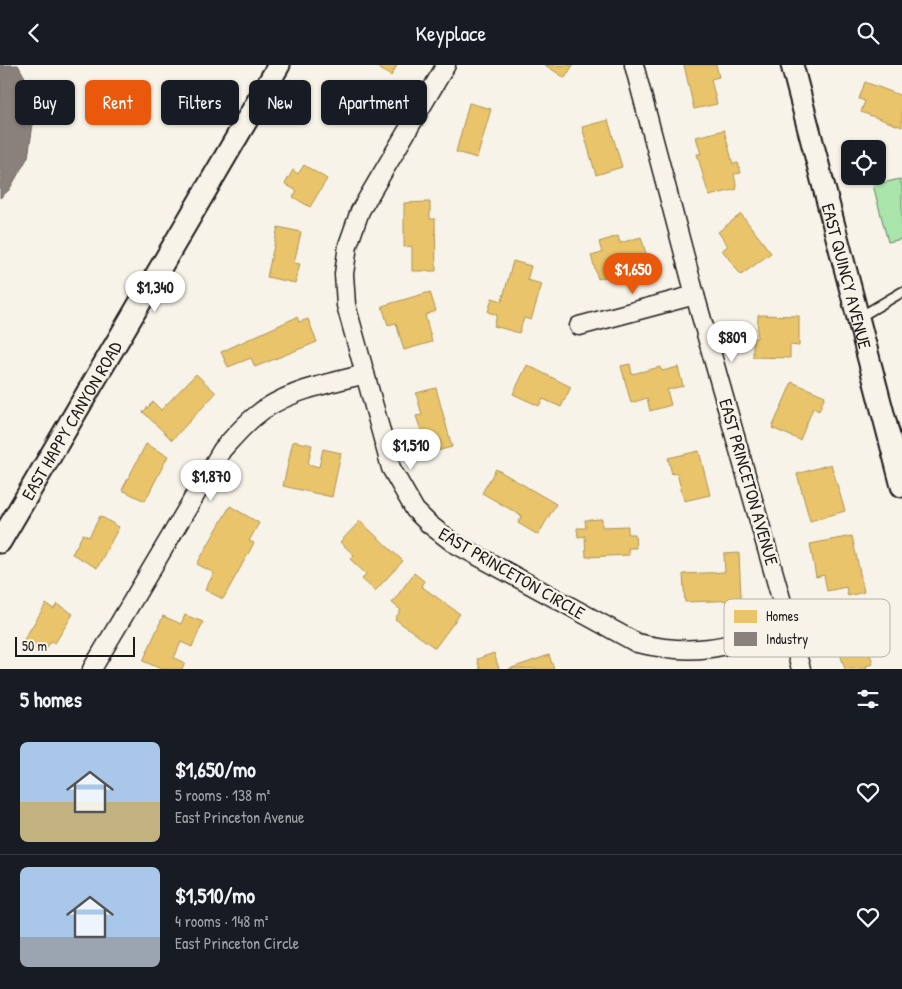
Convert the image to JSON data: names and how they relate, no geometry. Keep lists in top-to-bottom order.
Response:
{
  "streets": {
    "street": [
      "EAST QUINCY AVENUE",
      "EAST HAPPY CANYON ROAD",
      "EAST PRINCETON AVENUE",
      "EAST PRINCETON CIRCLE"
    ]
  },
  "legend": ["Homes", "Industry"],
  "scale_bar": "50 m",
  "page": {
    "header": "Keyplace",
    "chip": [
      "Buy",
      "Rent",
      "Filters",
      "New",
      "Apartment"
    ],
    "price": [
      "$1,650",
      "$1,340",
      "$809",
      "$1,510",
      "$1,870"
    ],
    "scale": "50 m",
    "heading": "5 homes",
    "list": [
      {
        "name": "$1,650/mo",
        "note": "5 rooms · 138 m² · East Princeton Avenue"
      },
      {
        "name": "$1,510/mo",
        "note": "4 rooms · 148 m² · East Princeton Circle"
      }
    ]
  }
}
